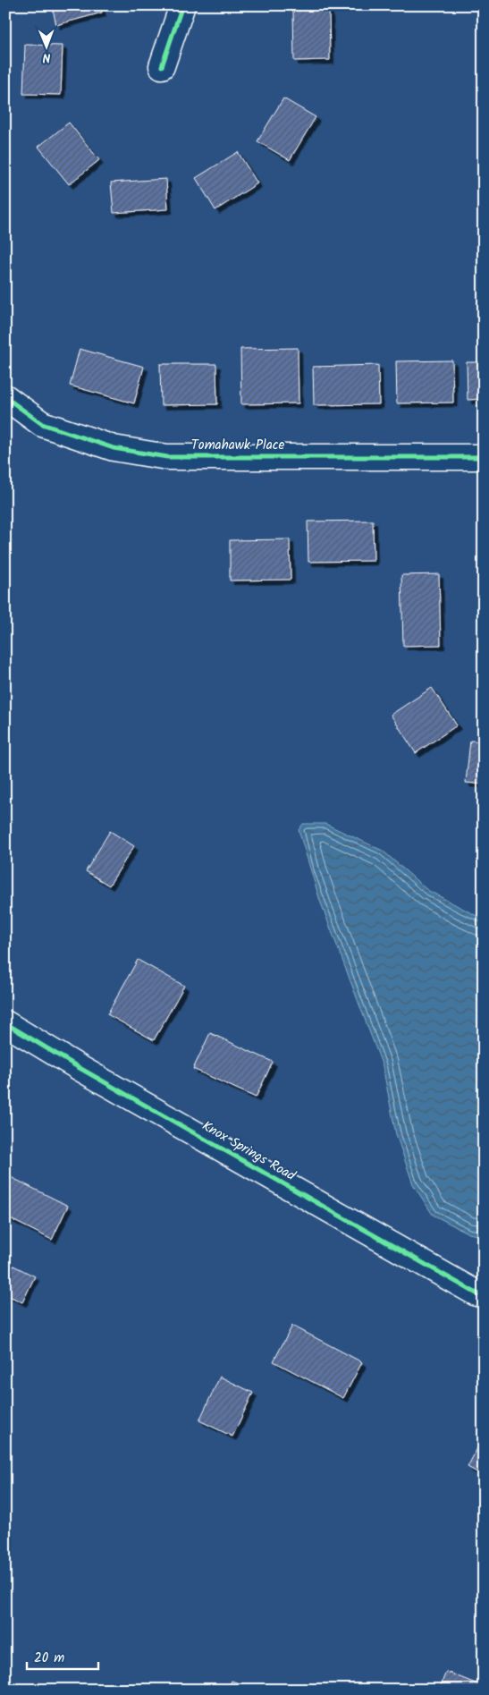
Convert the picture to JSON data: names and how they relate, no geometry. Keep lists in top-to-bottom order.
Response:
{
  "streets": {
    "street": ["Tomahawk Place", "Knox Springs Road"]
  },
  "scale_bar": "20 m",
  "north": "bottom"
}
